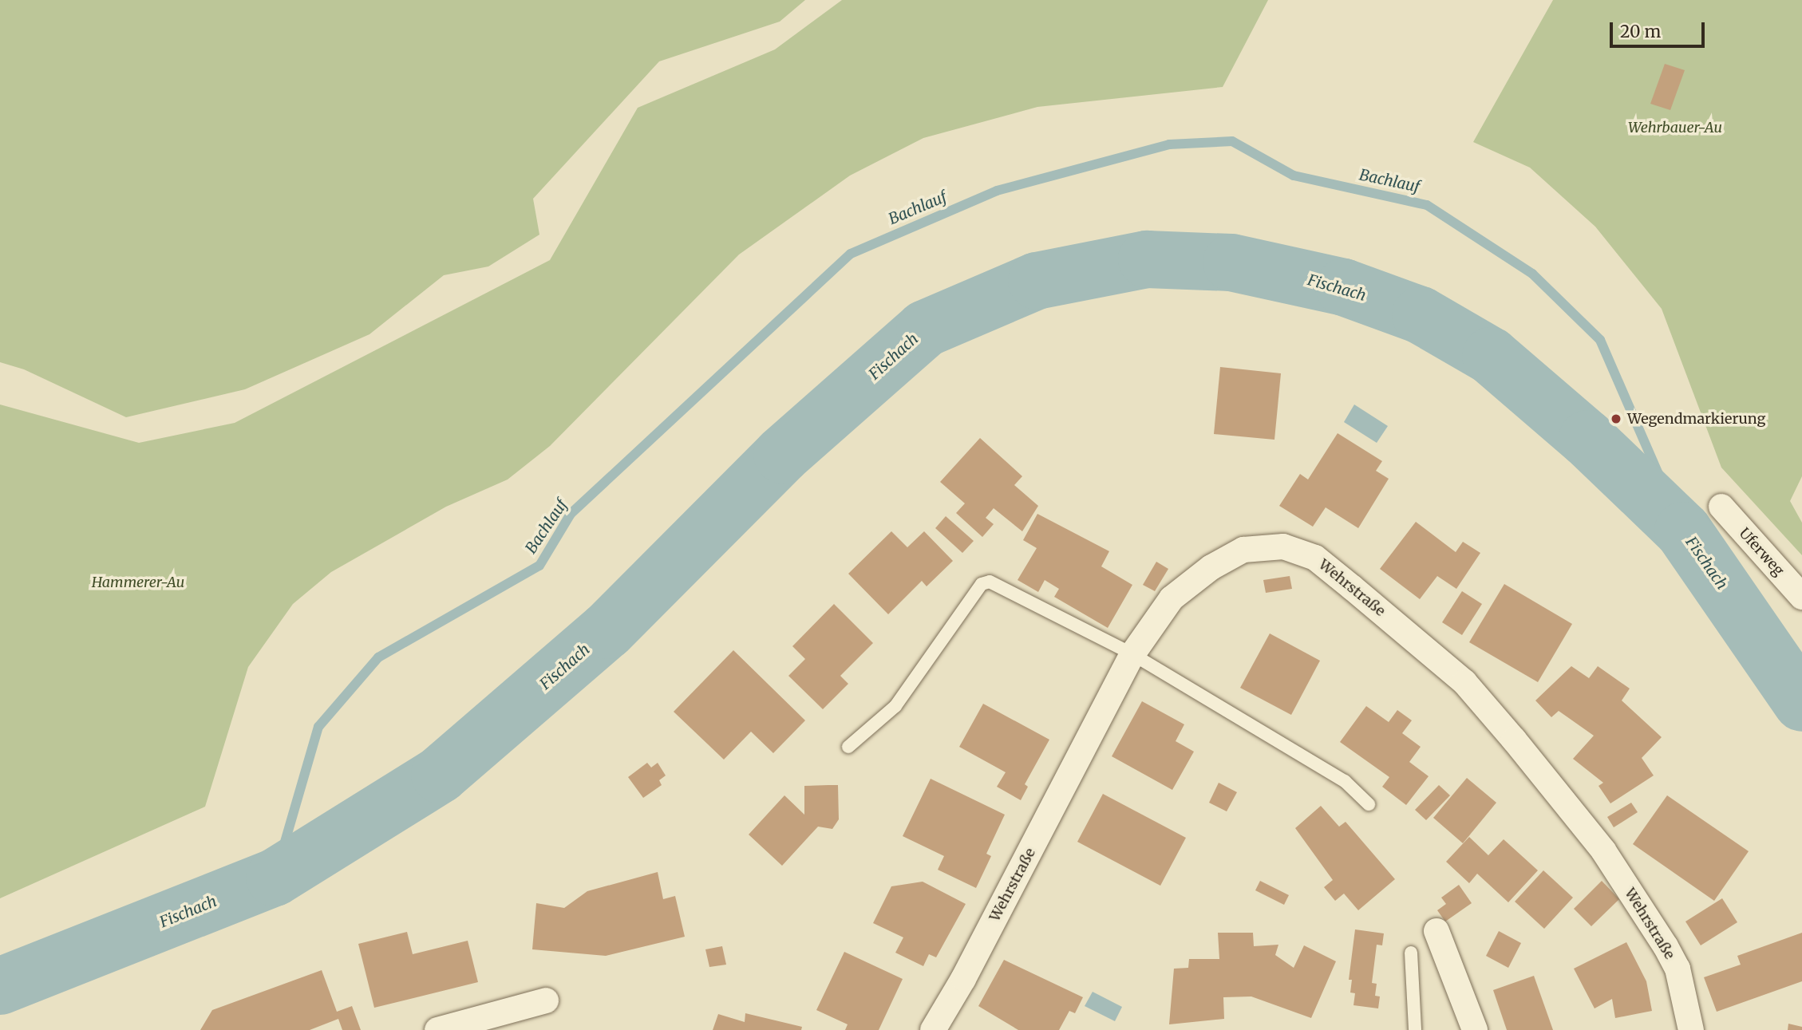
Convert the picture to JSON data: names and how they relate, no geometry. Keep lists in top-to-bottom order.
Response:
{
  "streets": {
    "street": ["Uferweg", "Wehrstraße"]
  },
  "water": ["Bachlauf", "Fischach"],
  "parks": ["Wehrbauer-Au", "Hammerer-Au"],
  "places": ["Wegendmarkierung"],
  "scale_bar": "20 m"
}
